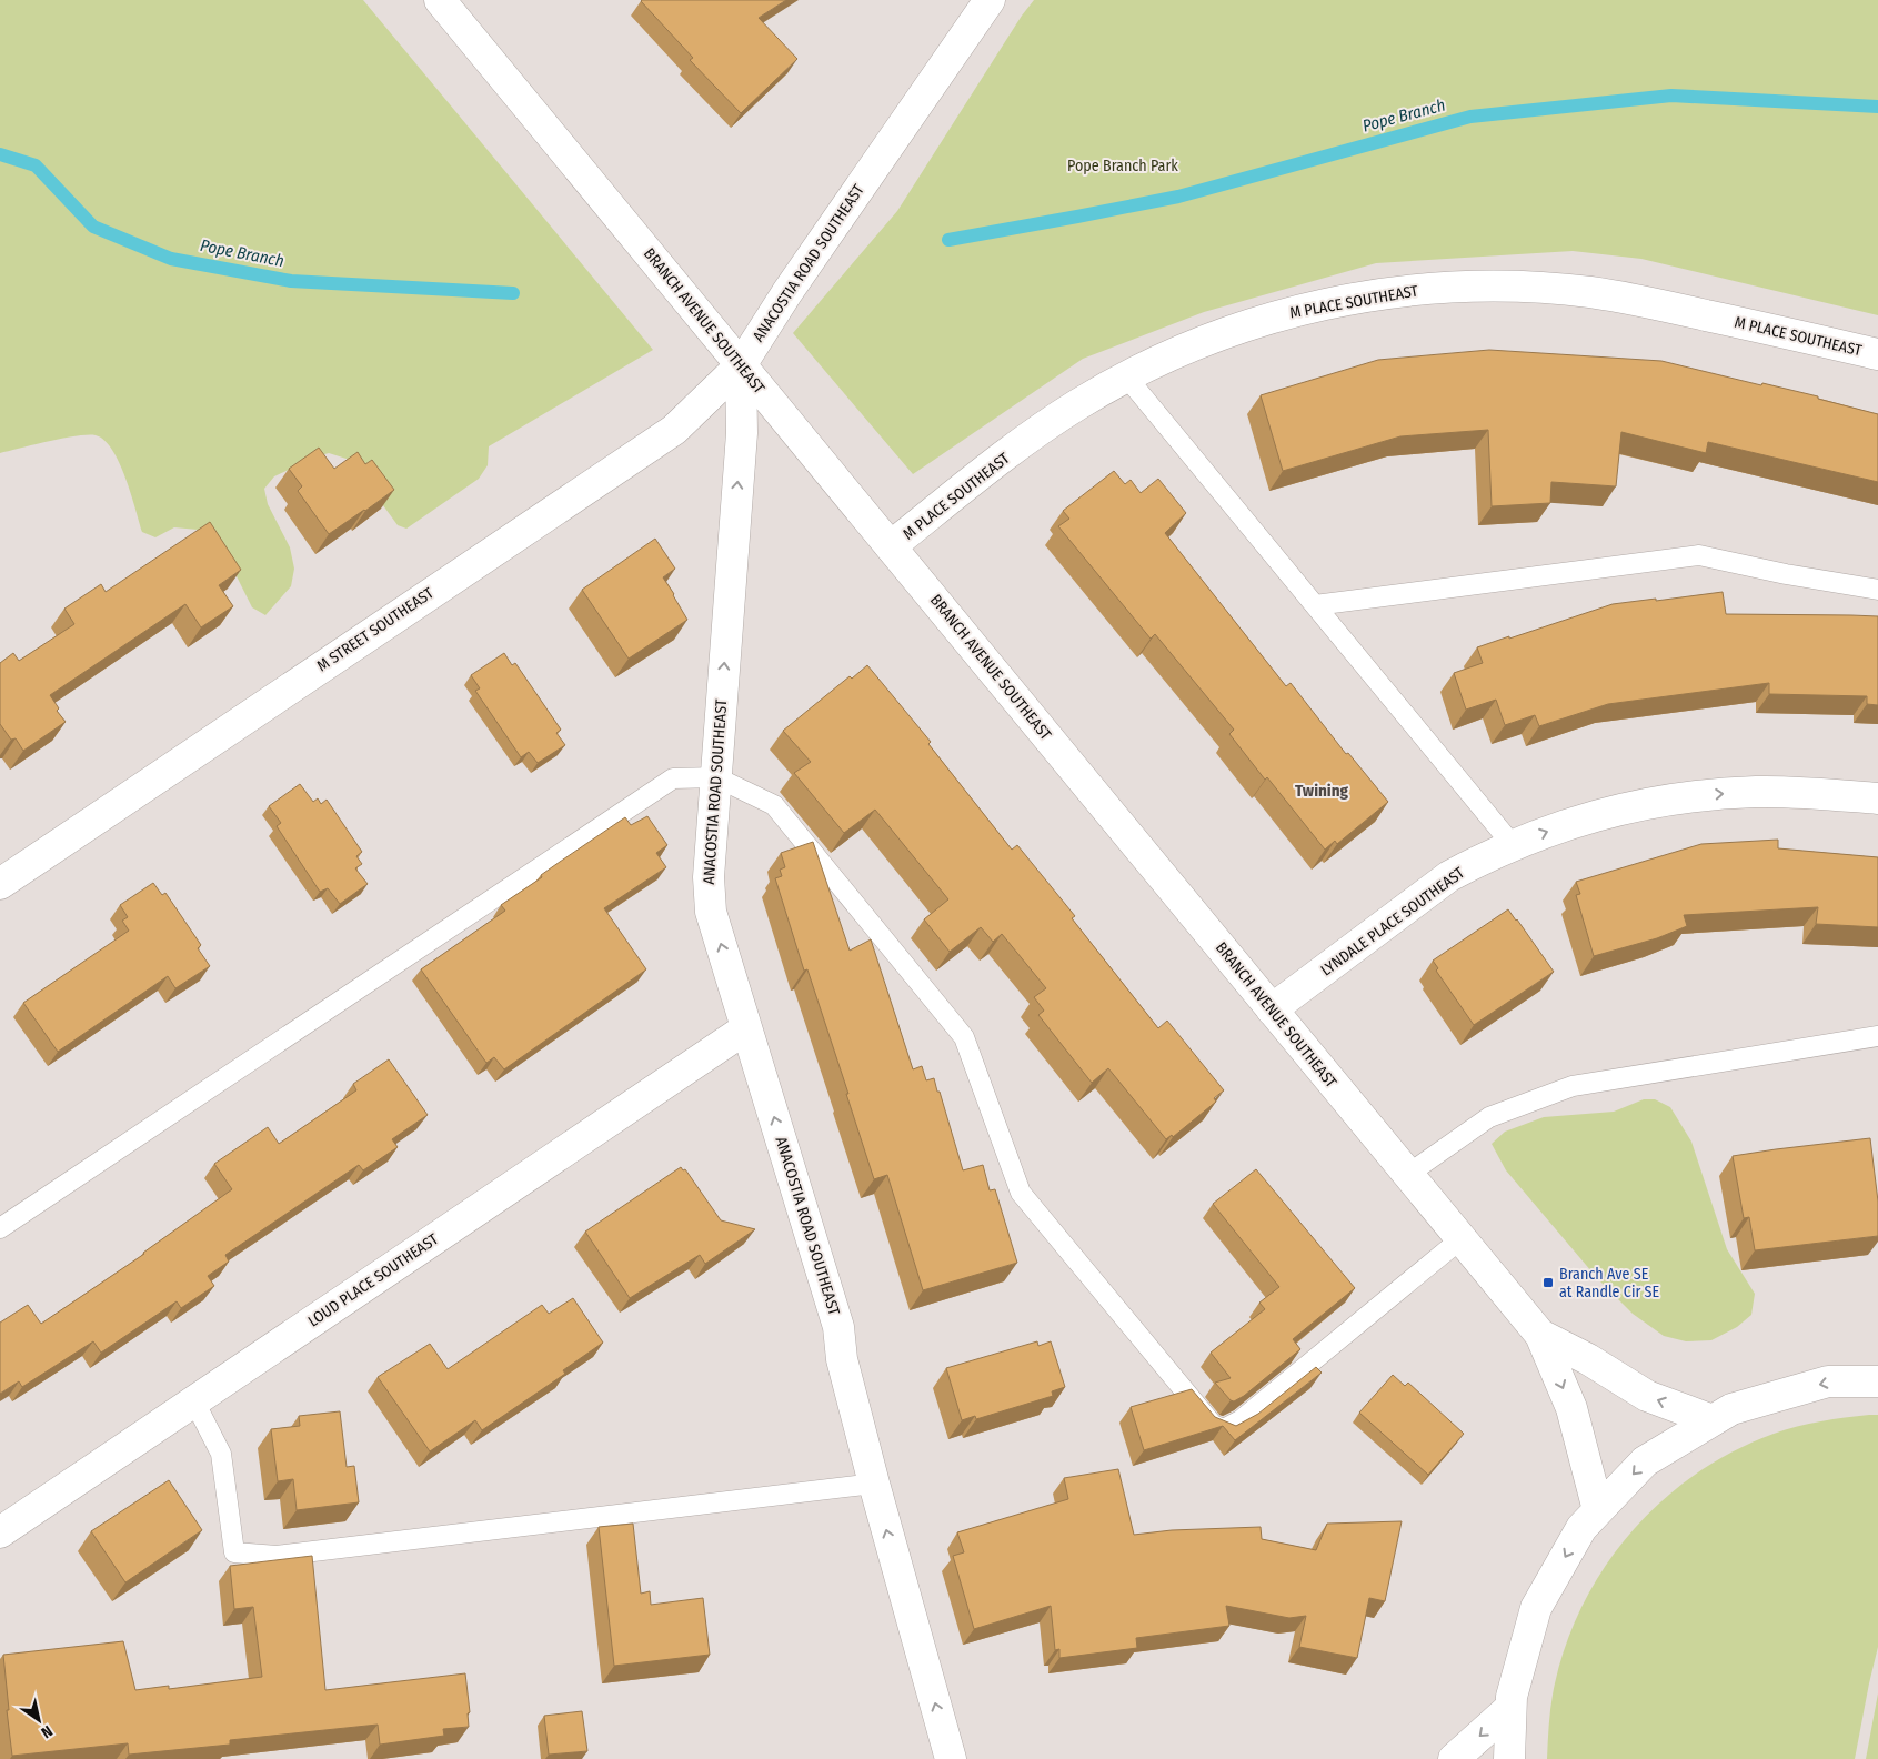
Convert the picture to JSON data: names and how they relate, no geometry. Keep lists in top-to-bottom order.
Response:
{
  "streets": {
    "street": [
      "ANACOSTIA ROAD SOUTHEAST",
      "M PLACE SOUTHEAST",
      "BRANCH AVENUE SOUTHEAST",
      "M STREET SOUTHEAST",
      "LYNDALE PLACE SOUTHEAST",
      "LOUD PLACE SOUTHEAST"
    ]
  },
  "crossings": [
    ["ANACOSTIA ROAD SOUTHEAST", "BRANCH AVENUE SOUTHEAST"],
    ["ANACOSTIA ROAD SOUTHEAST", "M STREET SOUTHEAST"],
    ["ANACOSTIA ROAD SOUTHEAST", "LOUD PLACE SOUTHEAST"],
    ["M PLACE SOUTHEAST", "BRANCH AVENUE SOUTHEAST"],
    ["BRANCH AVENUE SOUTHEAST", "M STREET SOUTHEAST"],
    ["BRANCH AVENUE SOUTHEAST", "LYNDALE PLACE SOUTHEAST"]
  ],
  "one_way": ["ANACOSTIA ROAD SOUTHEAST", "LYNDALE PLACE SOUTHEAST"],
  "districts": ["Twining"],
  "water": ["Pope Branch"],
  "parks": ["Pope Branch Park"],
  "places": {
    "transit": ["Branch Ave SE at Randle Cir SE"]
  },
  "north": "bottom right"
}
